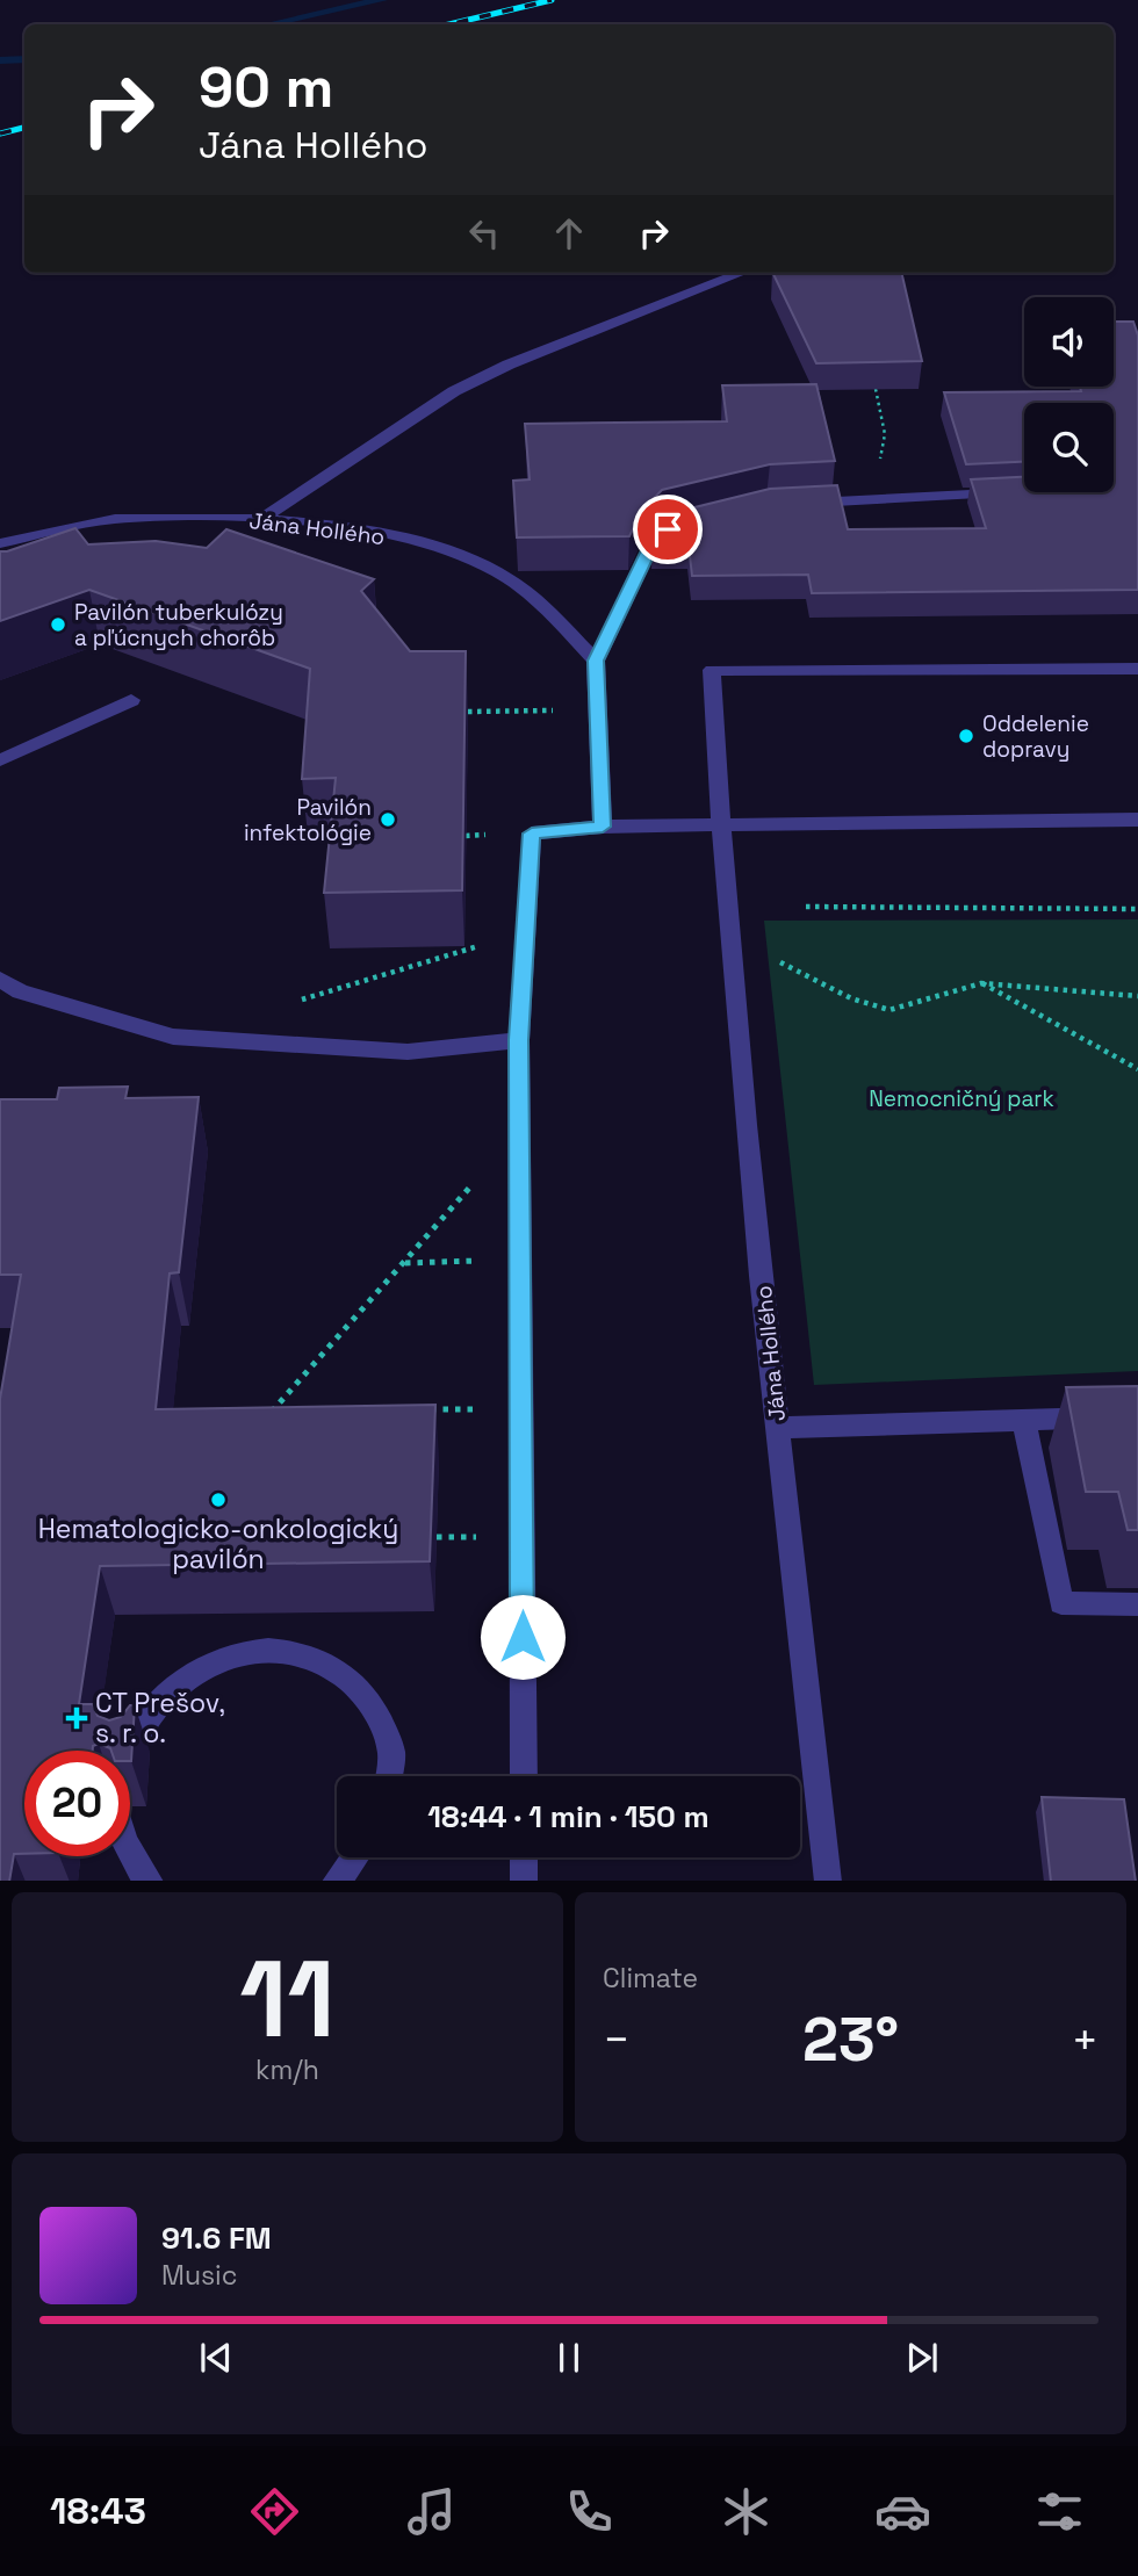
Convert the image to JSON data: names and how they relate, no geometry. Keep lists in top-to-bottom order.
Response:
{
  "streets": {
    "street": ["Jána Hollého"]
  },
  "parks": ["Nemocničný park"],
  "places": {
    "other": [
      "Pavilón tuberkulózy a pľúcnych chorôb",
      "Oddelenie dopravy",
      "Pavilón infektológie",
      "Hematologicko-onkologický pavilón"
    ],
    "health": ["CT Prešov, s. r. o."]
  },
  "page": {
    "turn": ["90 m", "Jána Hollého"],
    "limit": "20",
    "trip": "18:44 · 1 min · 150 m",
    "tile": [
      ["11", "km/h"],
      "Climate"
    ],
    "heat": ["−", "23°", "+"],
    "song": ["91.6 FM", "Music"],
    "tabs": "18:43"
  }
}
